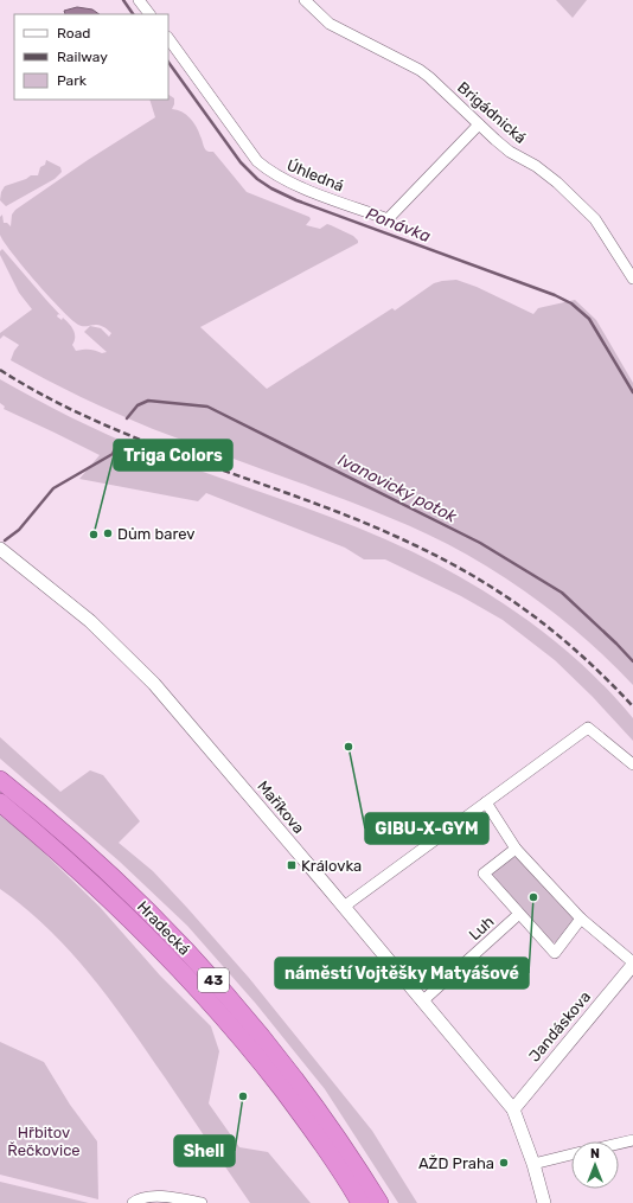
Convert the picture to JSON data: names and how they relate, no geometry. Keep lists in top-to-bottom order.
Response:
{
  "streets": {
    "highway": ["Hradecká", "43"],
    "street": [
      "Brigádnická",
      "Úhledná",
      "Maříkova",
      "Luh",
      "Jandáskova"
    ]
  },
  "crossings": [
    ["Brigádnická", "Úhledná"],
    ["Maříkova", "Luh"],
    ["Maříkova", "Jandáskova"],
    ["Hradecká", "43"]
  ],
  "water": ["Ponávka", "Ivanovický potok"],
  "parks": ["Hřbitov Řečkovice"],
  "places": {
    "other": [
      "Dům barev",
      "Triga Colors",
      "GIBU-X-GYM",
      "náměstí Vojtěšky Matyášové",
      "Shell",
      "AŽD Praha"
    ],
    "transit": ["Královka"]
  },
  "legend": ["Road", "Railway", "Park"],
  "north": "top"
}
